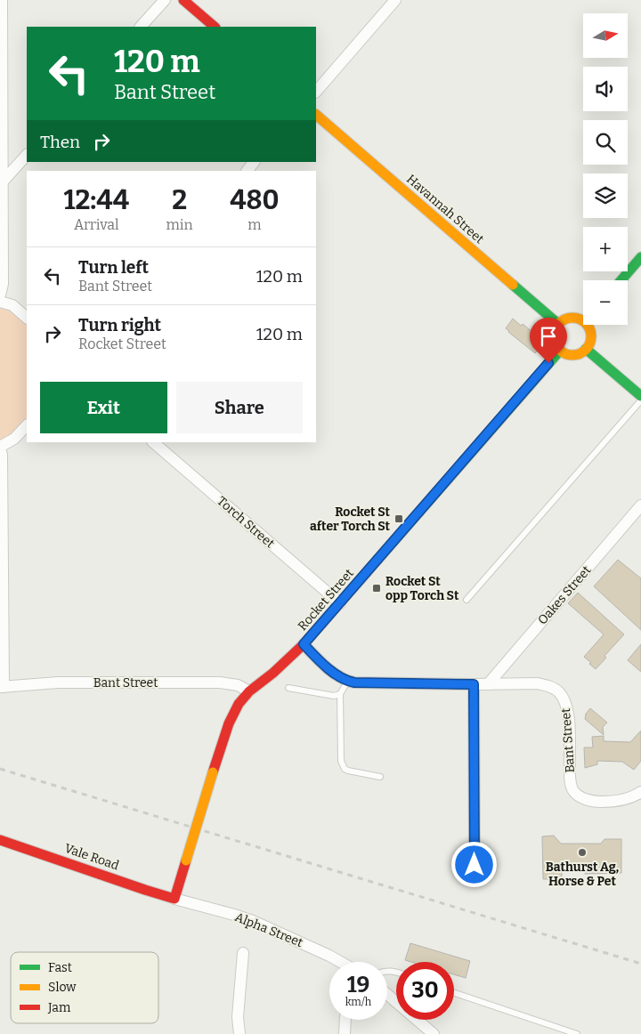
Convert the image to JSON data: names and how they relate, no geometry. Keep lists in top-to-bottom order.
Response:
{
  "streets": {
    "main road": ["Havannah Street", "Rocket Street", "Vale Road"],
    "street": [
      "Torch Street",
      "Oakes Street",
      "Bant Street",
      "Alpha Street"
    ]
  },
  "crossings": [
    ["Torch Street", "Rocket Street"],
    ["Oakes Street", "Bant Street"],
    ["Rocket Street", "Bant Street"],
    ["Rocket Street", "Vale Road"],
    ["Rocket Street", "Alpha Street"],
    ["Vale Road", "Alpha Street"]
  ],
  "places": {
    "transit": ["Rocket St after Torch St", "Rocket St opp Torch St"],
    "other": ["Bathurst Ag, Horse & Pet"]
  },
  "legend": ["Fast", "Slow", "Jam"],
  "north": "right",
  "page": {
    "map_buttons": ["+", "−"],
    "turn": ["120 m", "Bant Street"],
    "then": "Then",
    "eta": [
      "12:44",
      "Arrival",
      "2",
      "min",
      "480",
      "m"
    ],
    "list": [
      {
        "name": "Turn left",
        "note": "Bant Street",
        "value": "120 m"
      },
      {
        "name": "Turn right",
        "note": "Rocket Street",
        "value": "120 m"
      }
    ],
    "buttons": ["Exit", "Share"],
    "speed": "19 km/h",
    "limit": "30"
  }
}
